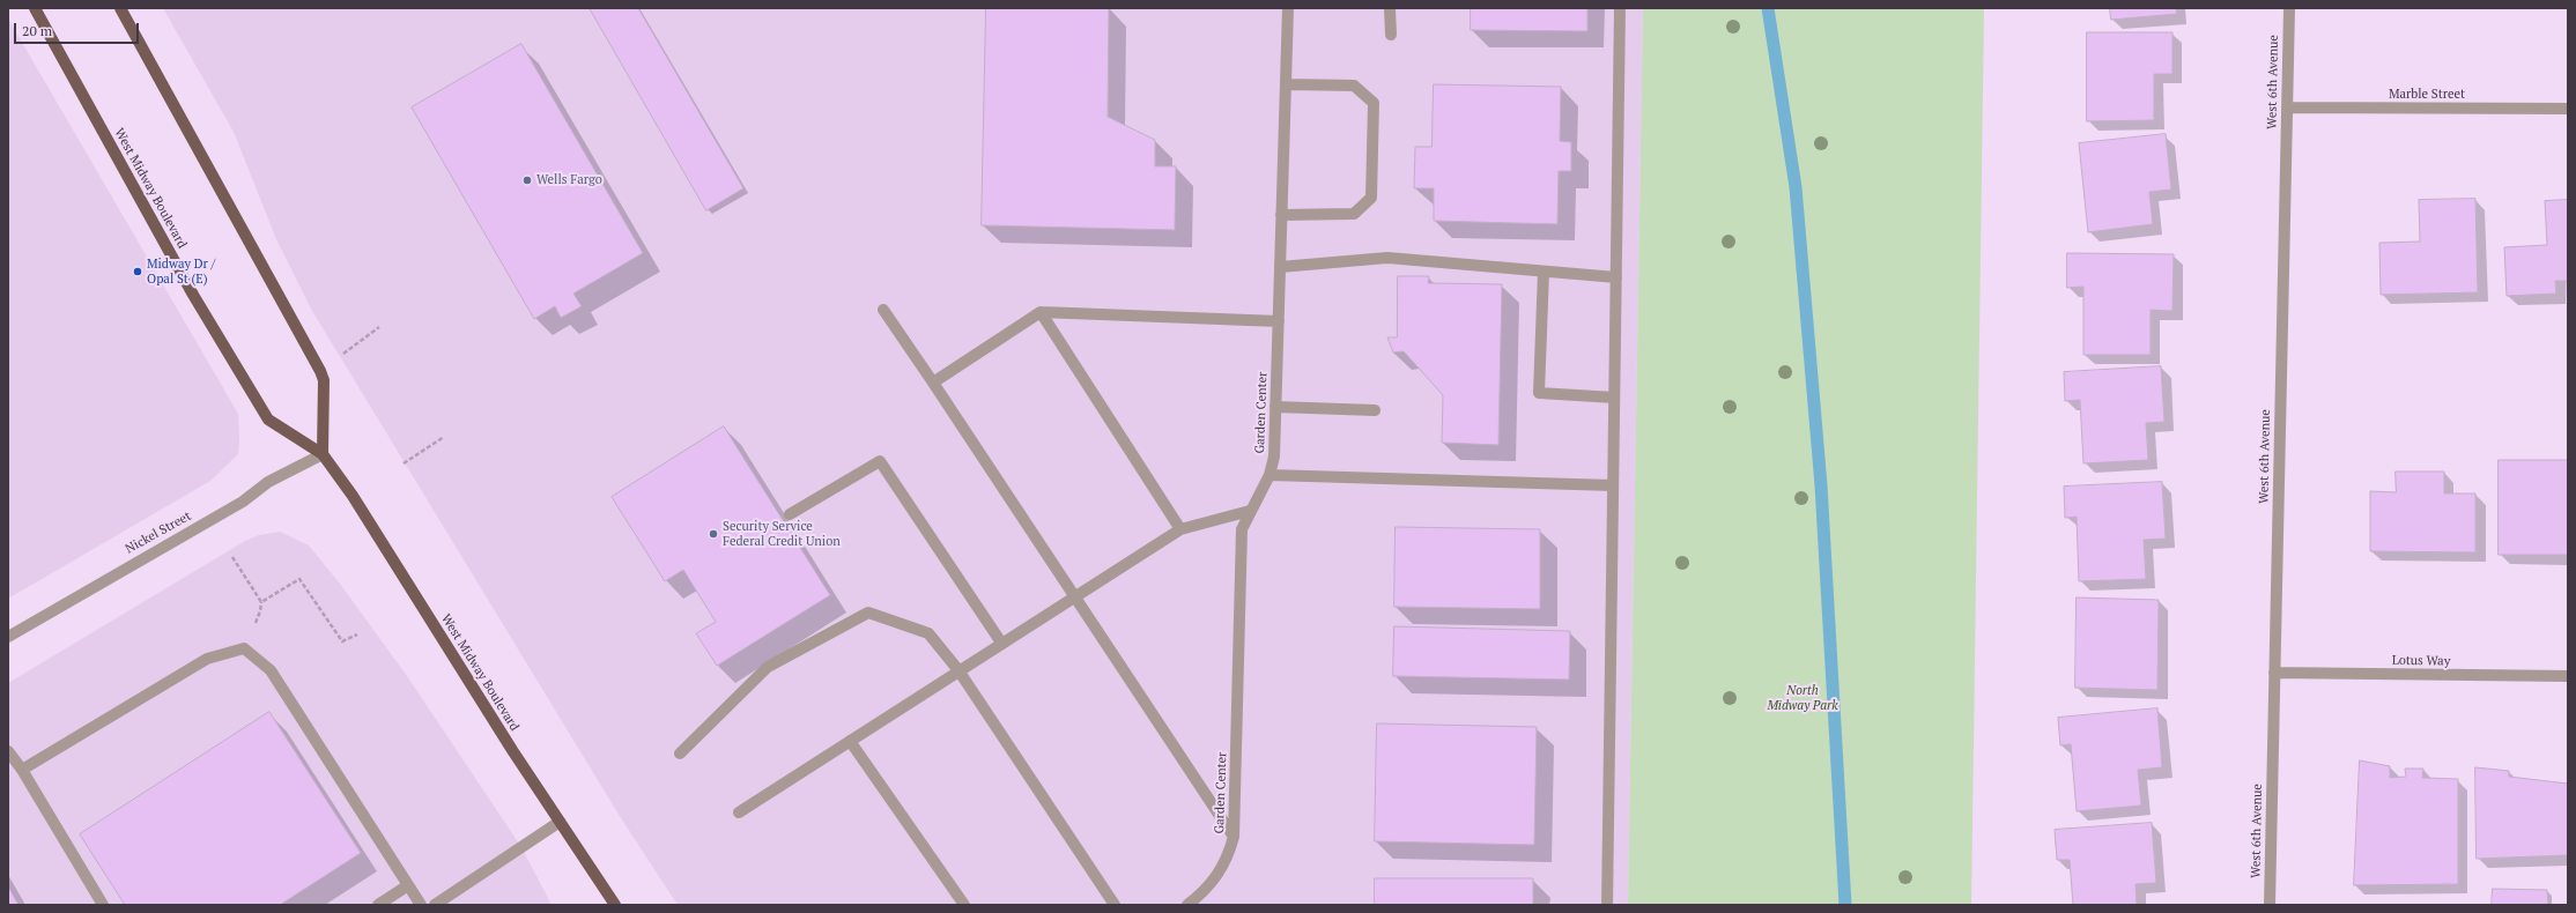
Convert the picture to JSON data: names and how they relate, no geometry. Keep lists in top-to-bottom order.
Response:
{
  "streets": {
    "main road": ["West Midway Boulevard"],
    "street": [
      "West 6th Avenue",
      "Marble Street",
      "Garden Center",
      "Nickel Street",
      "Lotus Way"
    ]
  },
  "crossings": [
    ["West 6th Avenue", "Marble Street"],
    ["West 6th Avenue", "Lotus Way"],
    ["West Midway Boulevard", "Nickel Street"]
  ],
  "parks": ["North Midway Park"],
  "places": ["Wells Fargo", "Midway Dr / Opal St (E)", "Security Service Federal Credit Union"],
  "scale_bar": "20 m"
}
